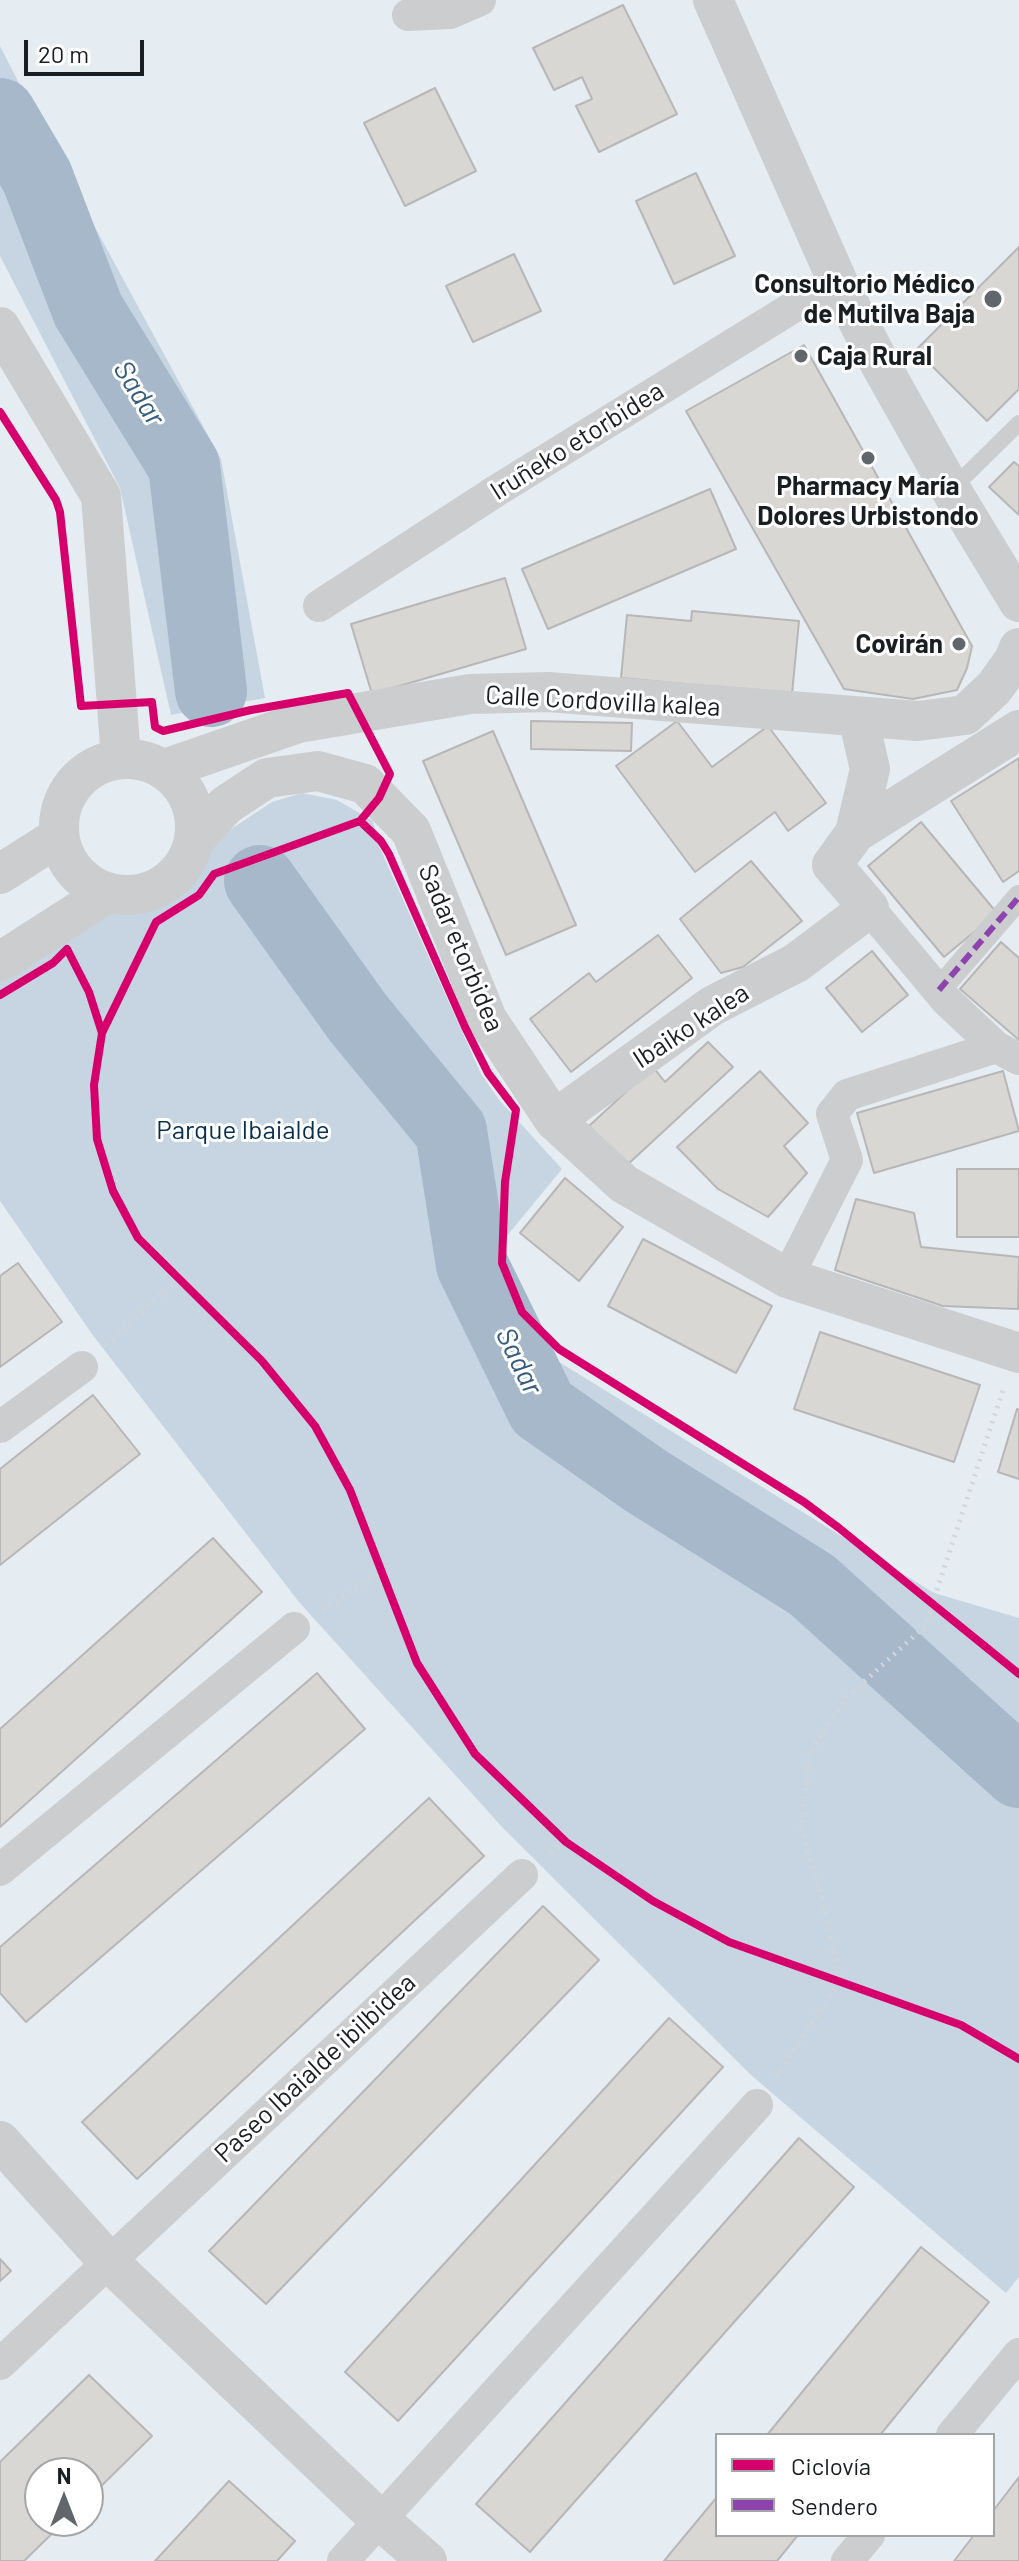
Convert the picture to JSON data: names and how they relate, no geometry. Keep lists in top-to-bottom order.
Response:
{
  "streets": {
    "street": [
      "Iruñeko etorbidea",
      "Calle Cordovilla kalea",
      "Sadar etorbidea",
      "Ibaiko kalea",
      "Paseo Ibaialde ibilbidea"
    ]
  },
  "crossings": [
    ["Calle Cordovilla kalea", "Sadar etorbidea"],
    ["Sadar etorbidea", "Ibaiko kalea"]
  ],
  "water": ["Sadar"],
  "parks": ["Parque Ibaialde"],
  "places": [
    "Consultorio Médico de Mutilva Baja",
    "Caja Rural",
    "Pharmacy María Dolores Urbistondo",
    "Covirán"
  ],
  "legend": ["Ciclovía", "Sendero"],
  "scale_bar": "20 m",
  "north": "top"
}
